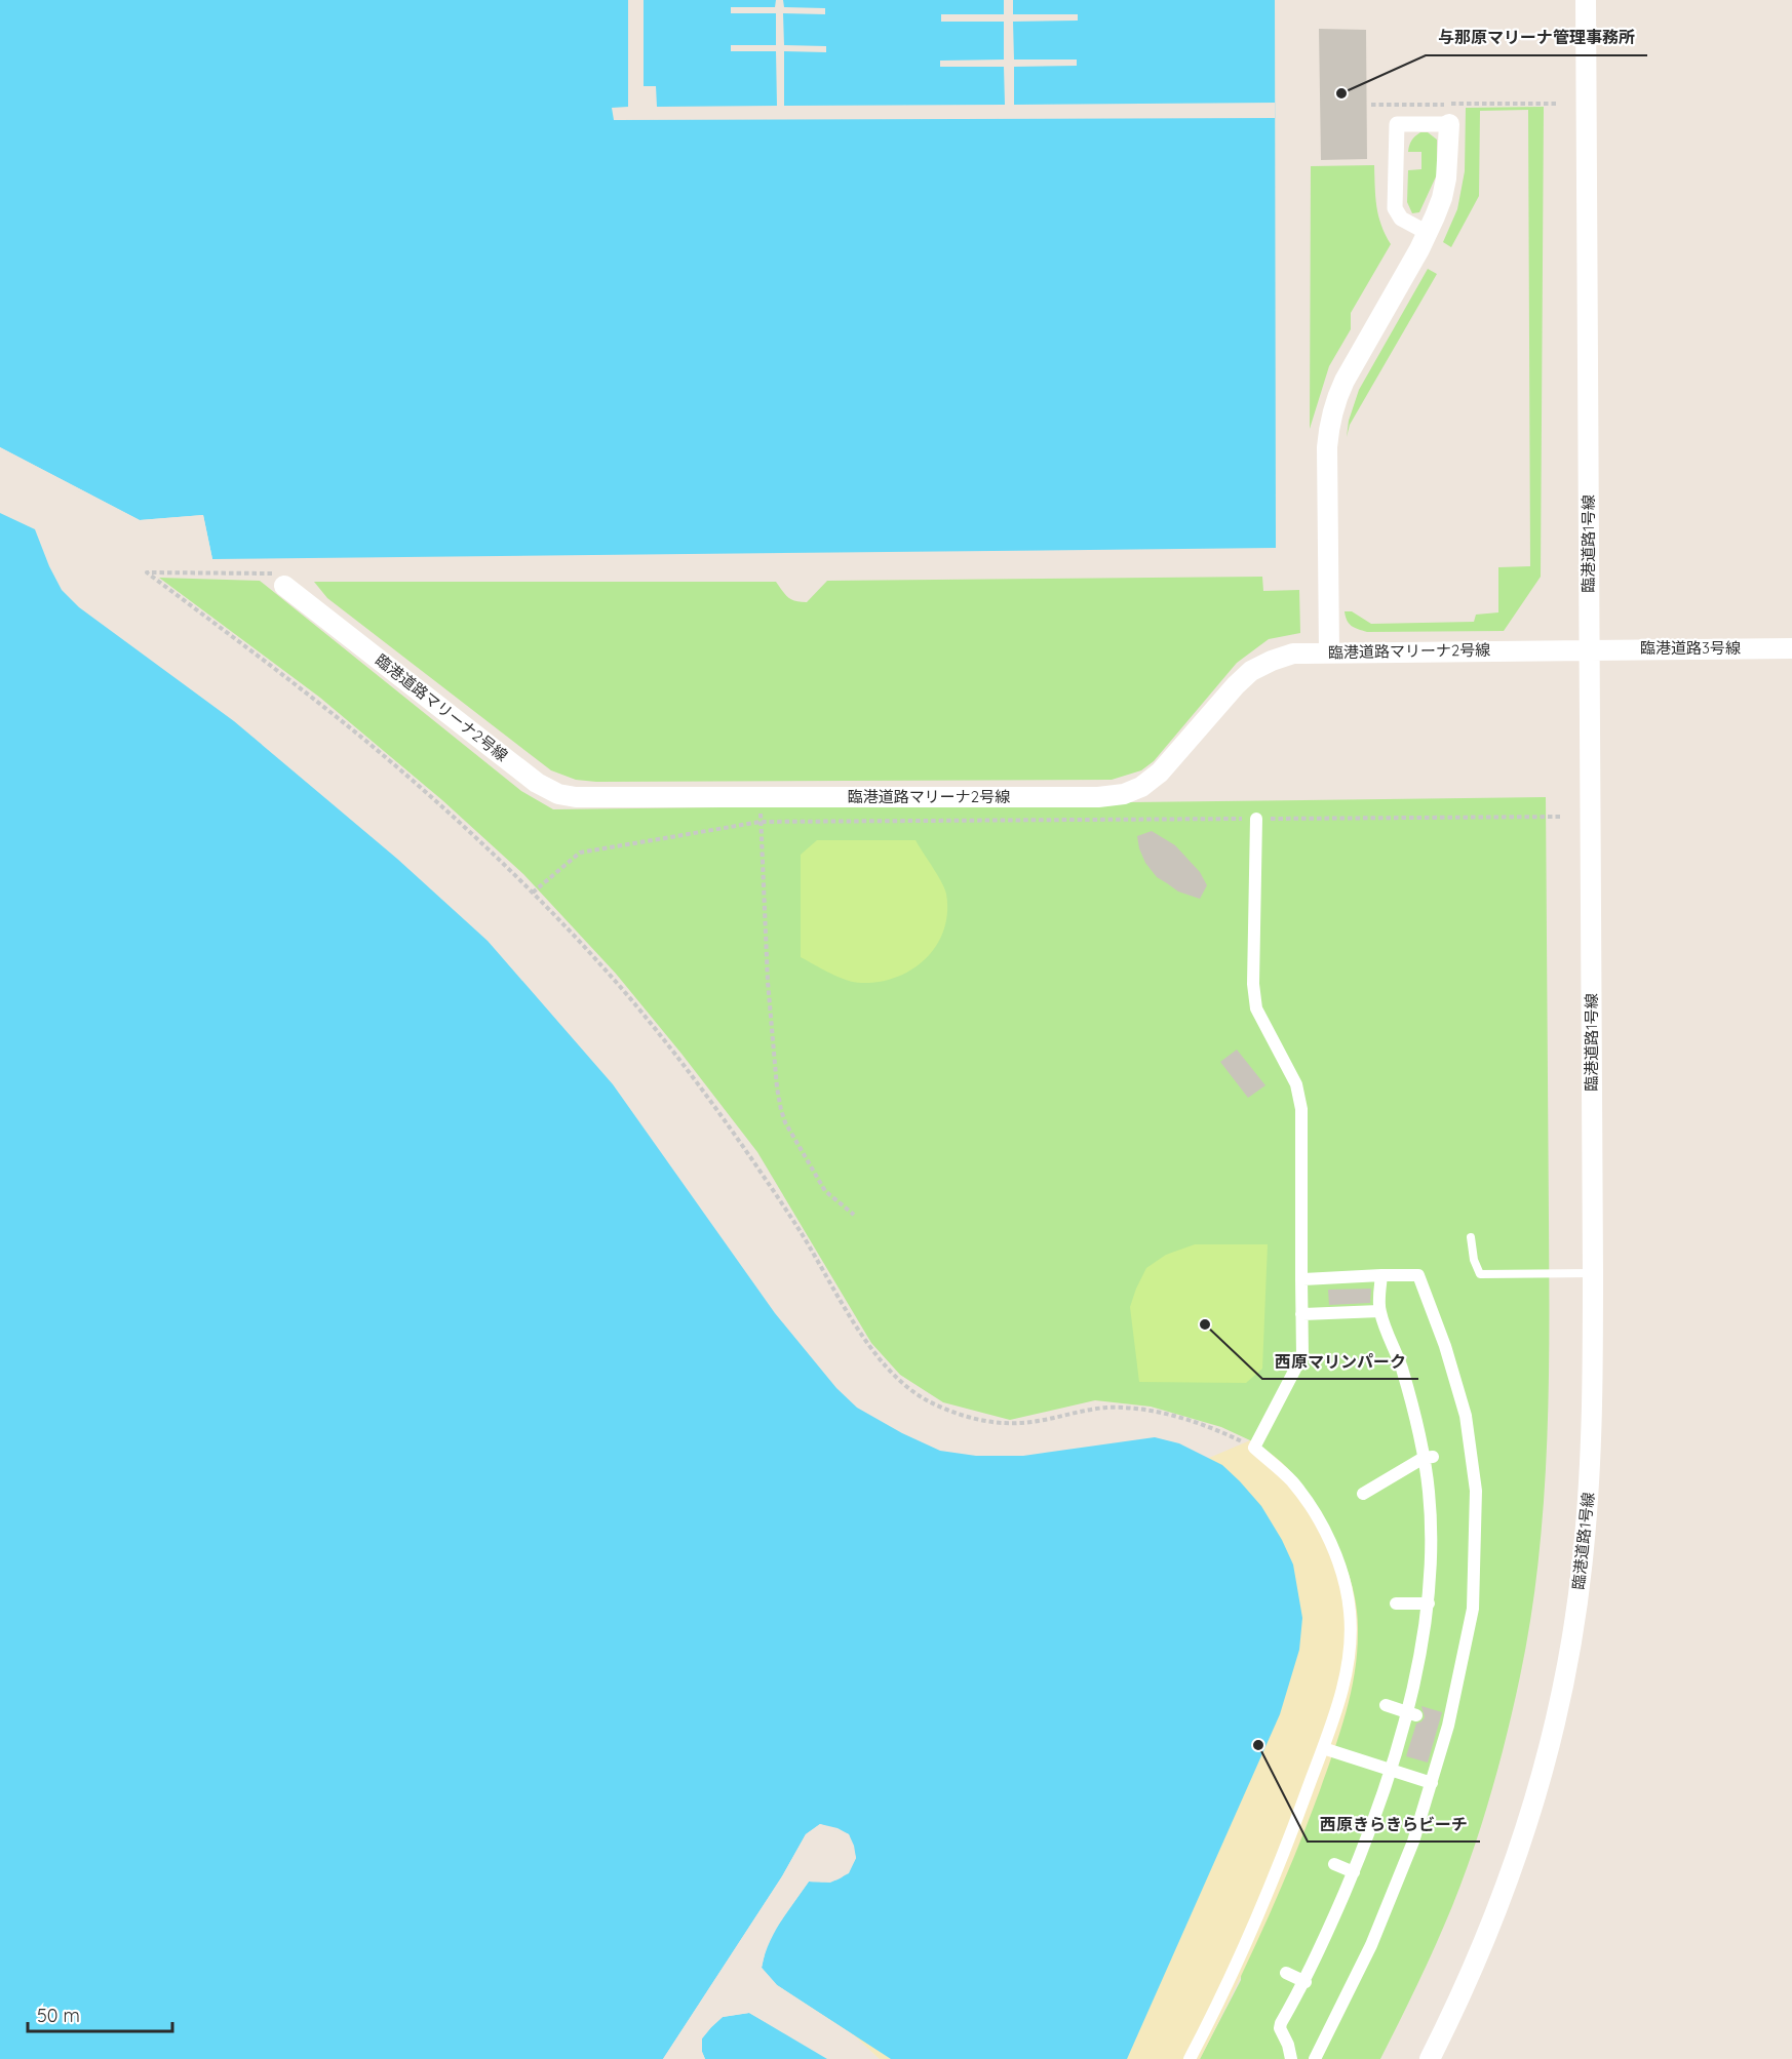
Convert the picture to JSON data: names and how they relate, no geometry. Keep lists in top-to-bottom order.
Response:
{
  "streets": {
    "street": ["臨港道路1号線", "臨港道路3号線", "臨港道路マリーナ2号線"]
  },
  "crossings": [
    ["臨港道路1号線", "臨港道路3号線"],
    ["臨港道路1号線", "臨港道路マリーナ2号線"],
    ["臨港道路3号線", "臨港道路マリーナ2号線"]
  ],
  "places": ["与那原マリーナ管理事務所", "西原マリンパーク", "西原きらきらビーチ"],
  "scale_bar": "50 m"
}
